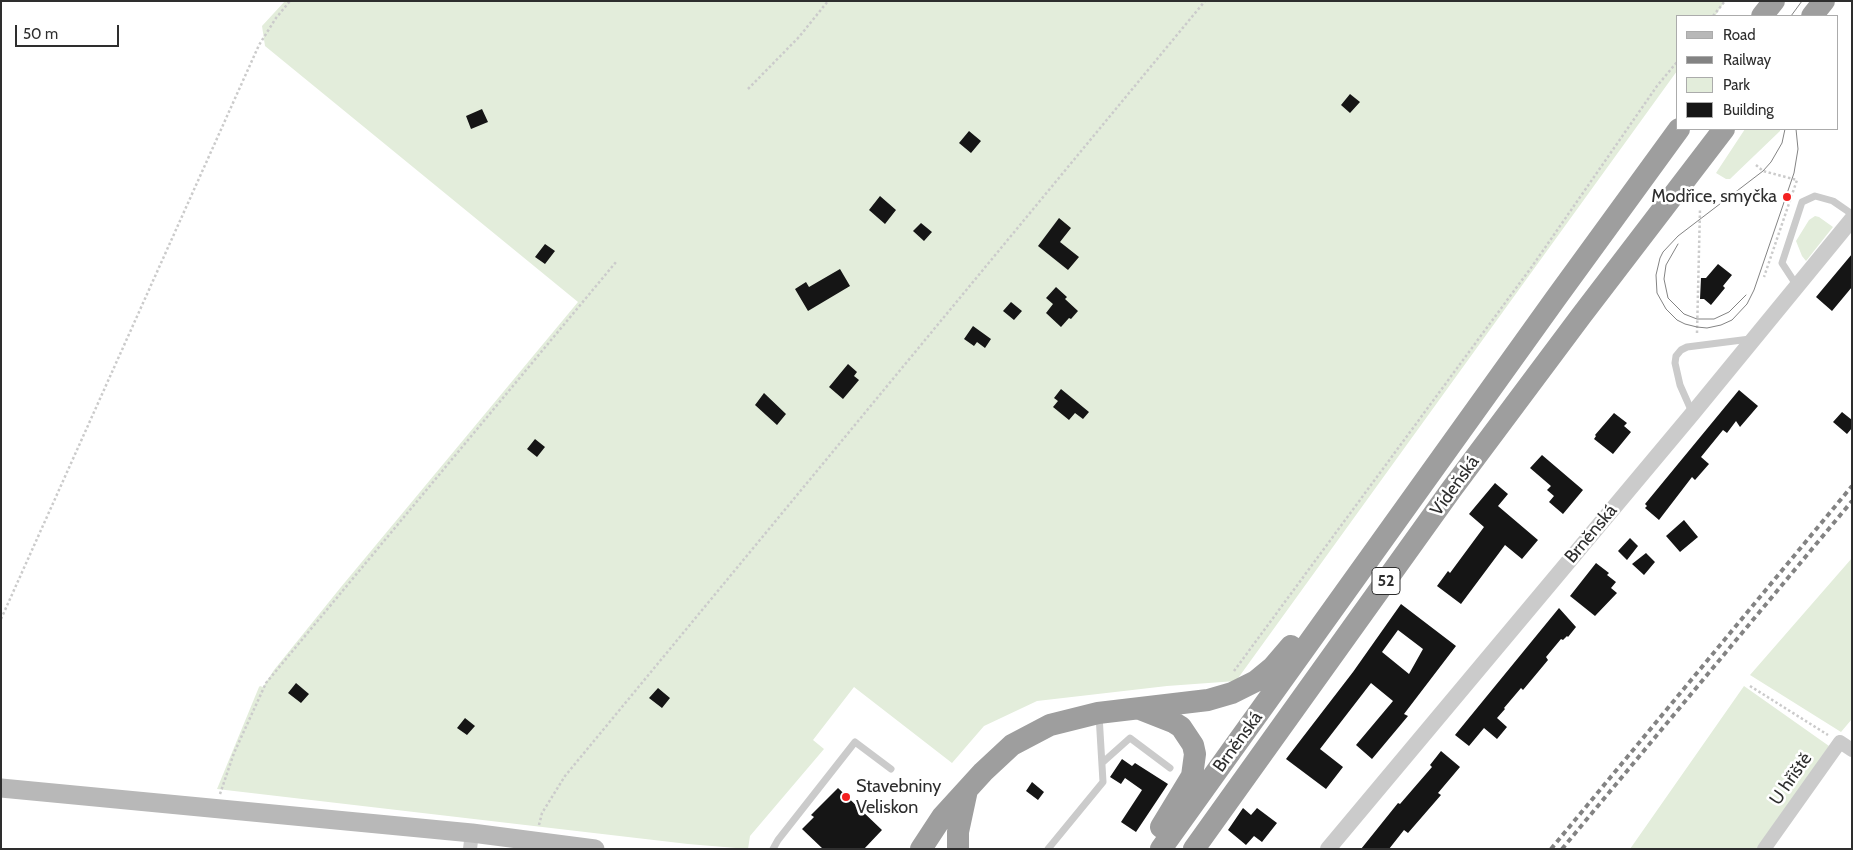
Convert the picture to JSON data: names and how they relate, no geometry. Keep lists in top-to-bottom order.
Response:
{
  "streets": {
    "highway": ["Vídeňská", "Brněnská", "52"],
    "street": ["U hřiště"]
  },
  "crossings": [
    ["Vídeňská", "Brněnská"]
  ],
  "places": ["Modřice, smyčka", "Stavebniny Veliskon"],
  "legend": [
    "Road",
    "Railway",
    "Park",
    "Building"
  ],
  "scale_bar": "50 m"
}
